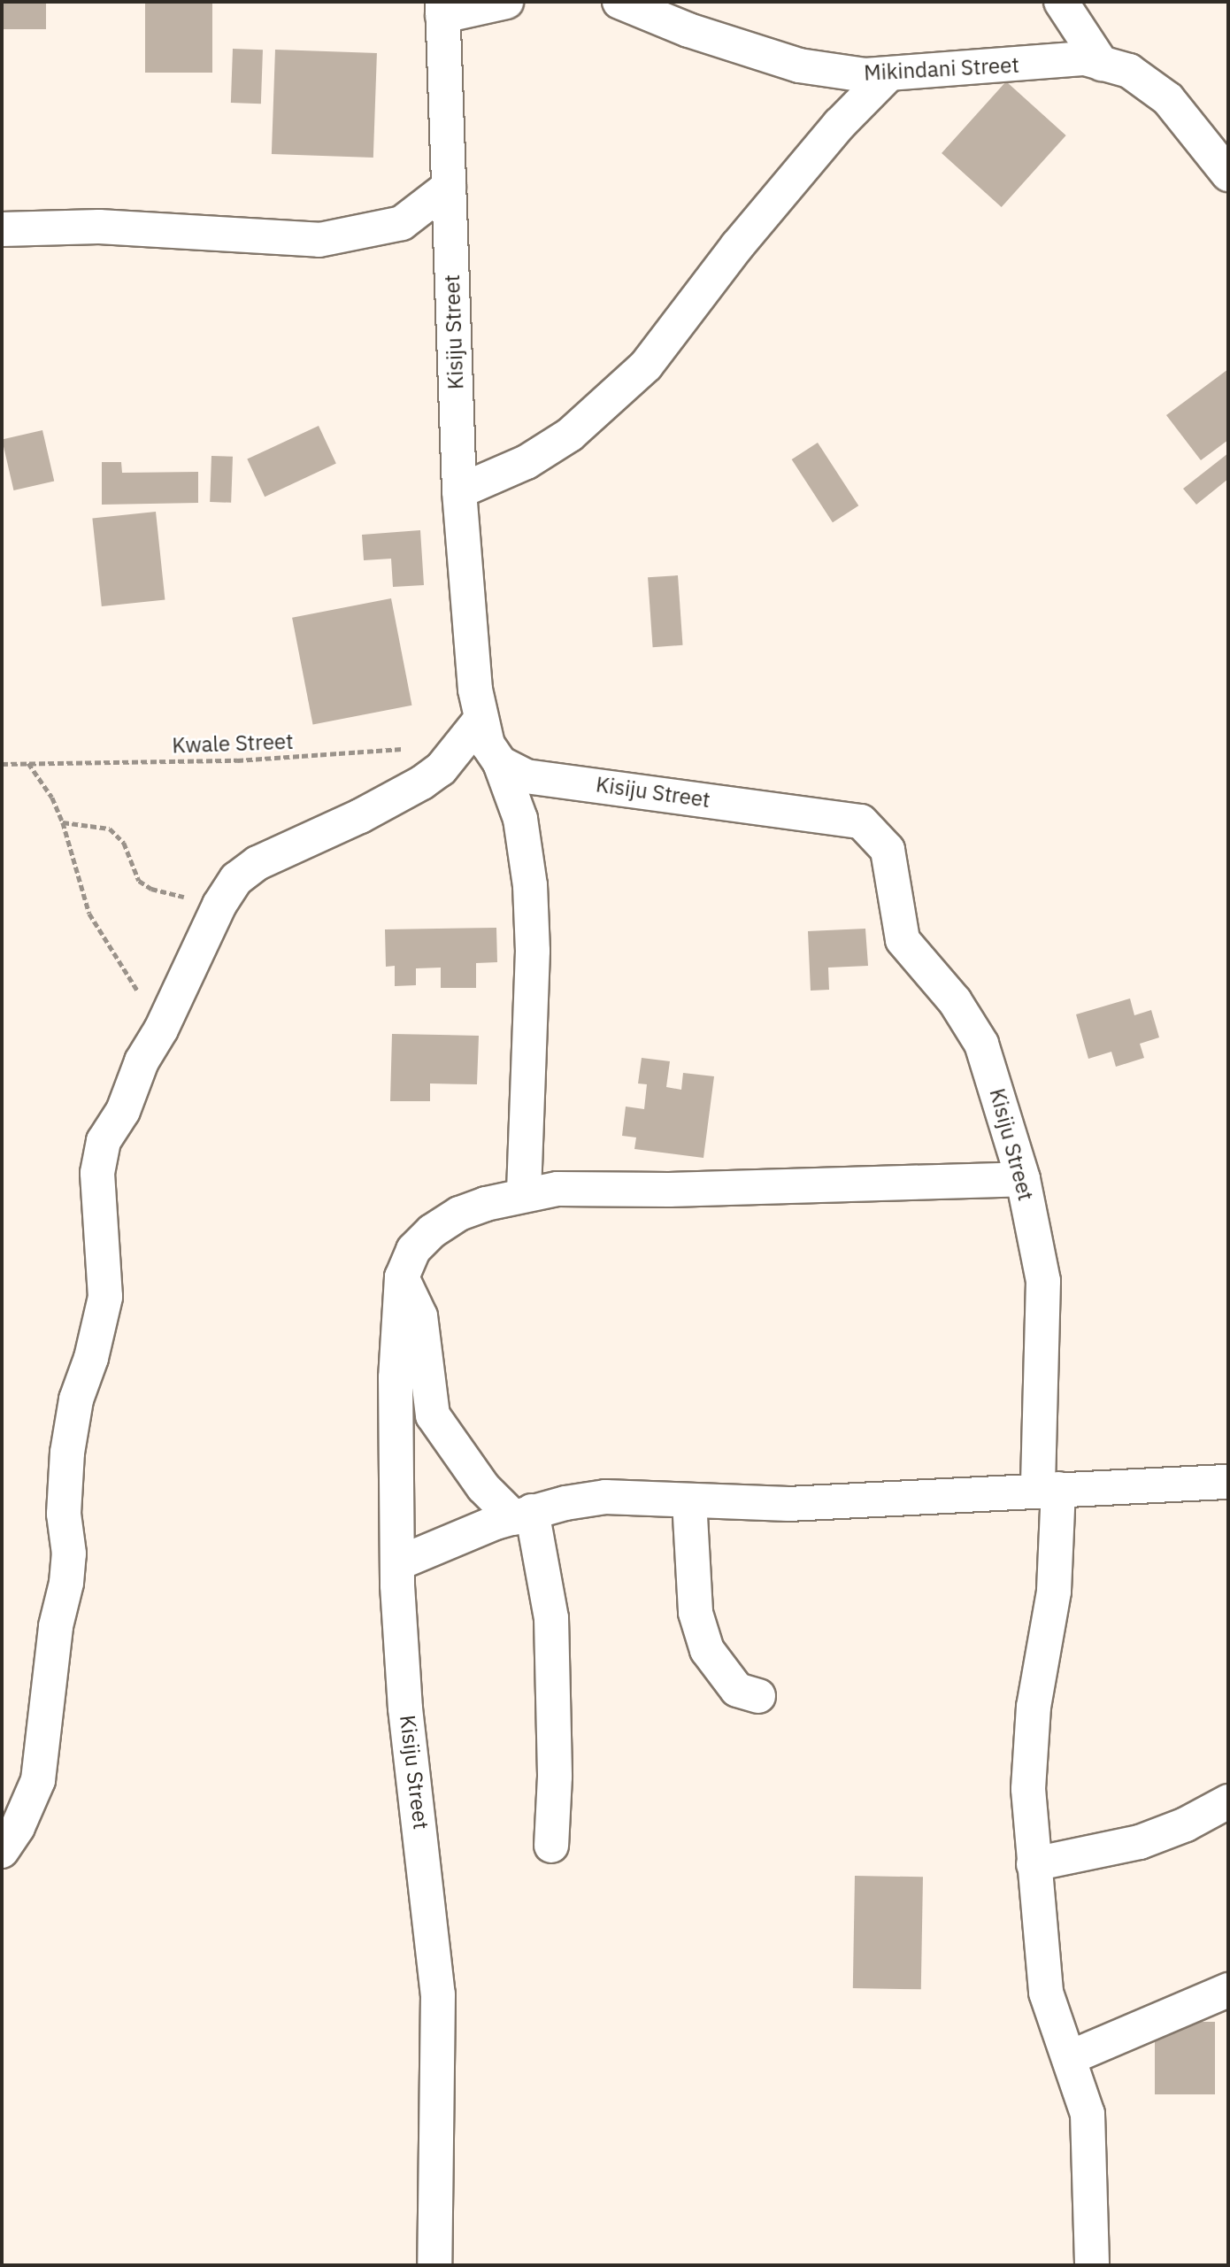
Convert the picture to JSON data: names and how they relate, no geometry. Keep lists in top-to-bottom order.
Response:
{
  "streets": {
    "street": ["Mikindani Street", "Kisiju Street"],
    "path": ["Kwale Street"]
  },
  "crossings": [
    ["Kisiju Street", "Kwale Street"]
  ]
}
